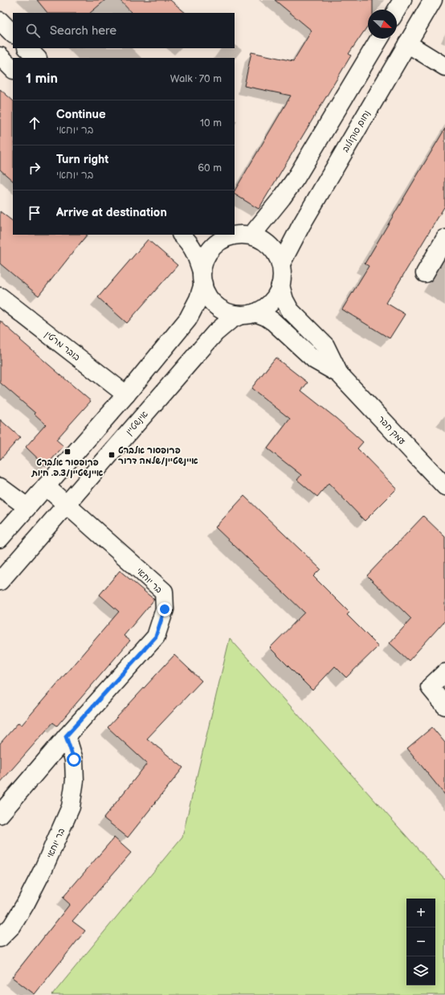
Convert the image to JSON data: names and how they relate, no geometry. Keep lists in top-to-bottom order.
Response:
{
  "streets": {
    "main road": [
      "נחום סוקולוב",
      "בובר מרטין",
      "אינשטיין",
      "עמק חפר",
      "בר יוחאי"
    ]
  },
  "crossings": [
    ["נחום סוקולוב", "אינשטיין"],
    ["נחום סוקולוב", "עמק חפר"],
    ["אינשטיין", "עמק חפר"],
    ["אינשטיין", "בר יוחאי"]
  ],
  "places": {
    "transit": ["פרופסור אלברט איינשטיין/צ.פ. חיות", "פרופסור אלברט איינשטיין/שלמה דרור"]
  },
  "north": "bottom right",
  "page": {
    "search": "Search here",
    "heading": ["1 min", "Walk · 70 m"],
    "list": [
      ["Continue", "בר יוחאי", "10 m"],
      ["Turn right", "בר יוחאי", "60 m"],
      "Arrive at destination"
    ],
    "map_buttons": ["+", "−"]
  }
}
